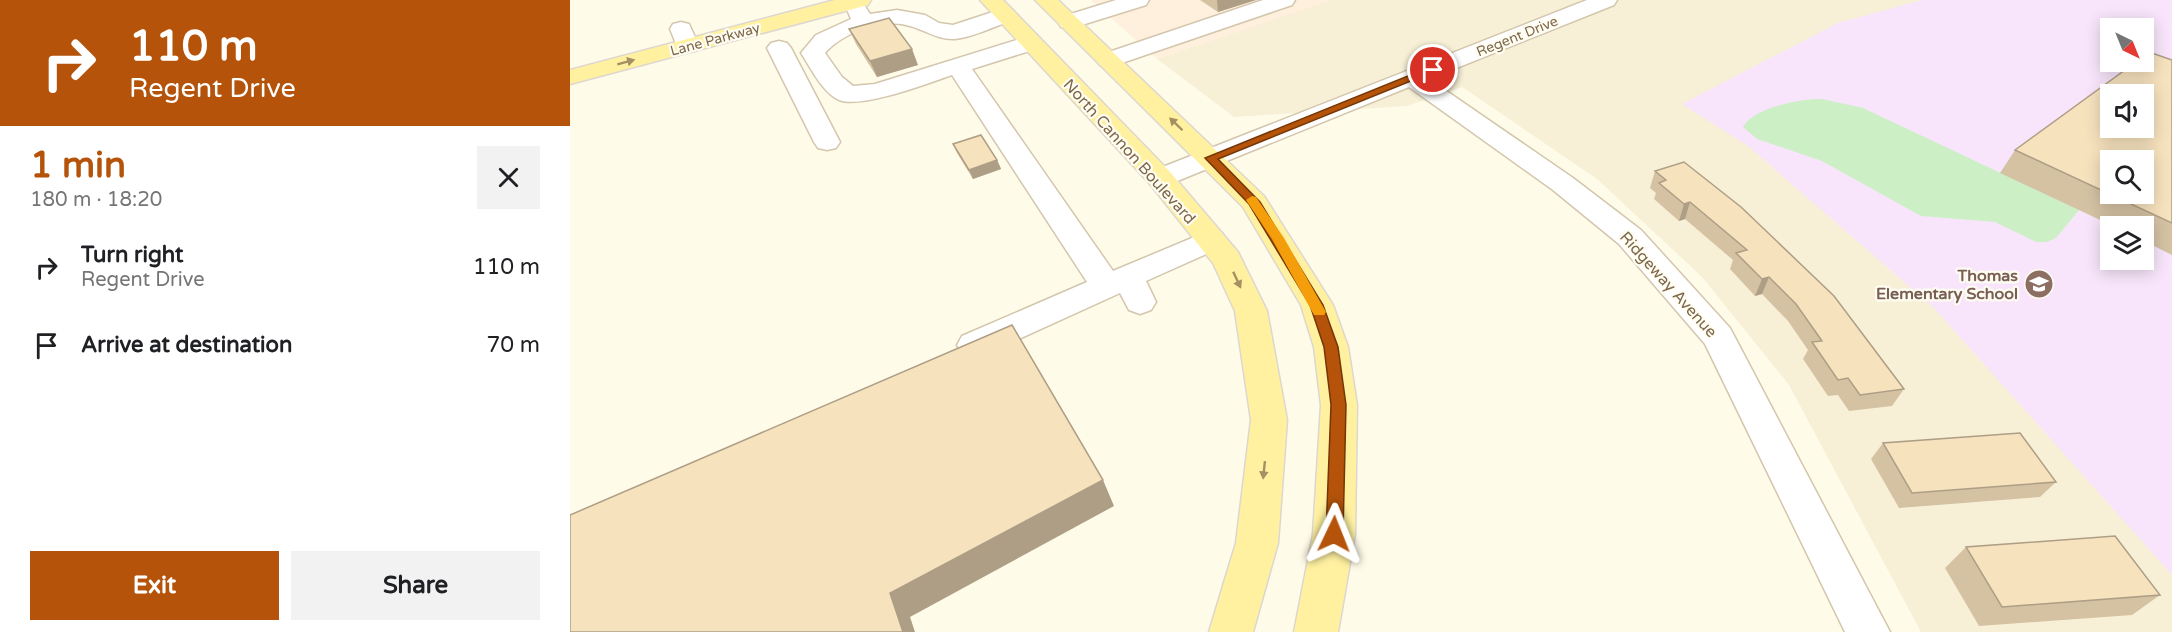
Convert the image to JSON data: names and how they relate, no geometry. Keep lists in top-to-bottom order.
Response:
{
  "streets": {
    "main road": ["Lane Parkway", "North Cannon Boulevard"],
    "street": ["Regent Drive", "Ridgeway Avenue"]
  },
  "crossings": [
    ["Regent Drive", "North Cannon Boulevard"],
    ["Regent Drive", "Ridgeway Avenue"]
  ],
  "places": {
    "school or university": ["Thomas Elementary School"]
  },
  "north": "bottom right",
  "page": {
    "turn": ["110 m", "Regent Drive"],
    "heading": ["1 min", "180 m · 18:20"],
    "list": [
      {
        "name": "Turn right",
        "note": "Regent Drive",
        "value": "110 m"
      },
      {
        "name": "Arrive at destination",
        "value": "70 m"
      }
    ],
    "buttons": ["Exit", "Share"]
  }
}
